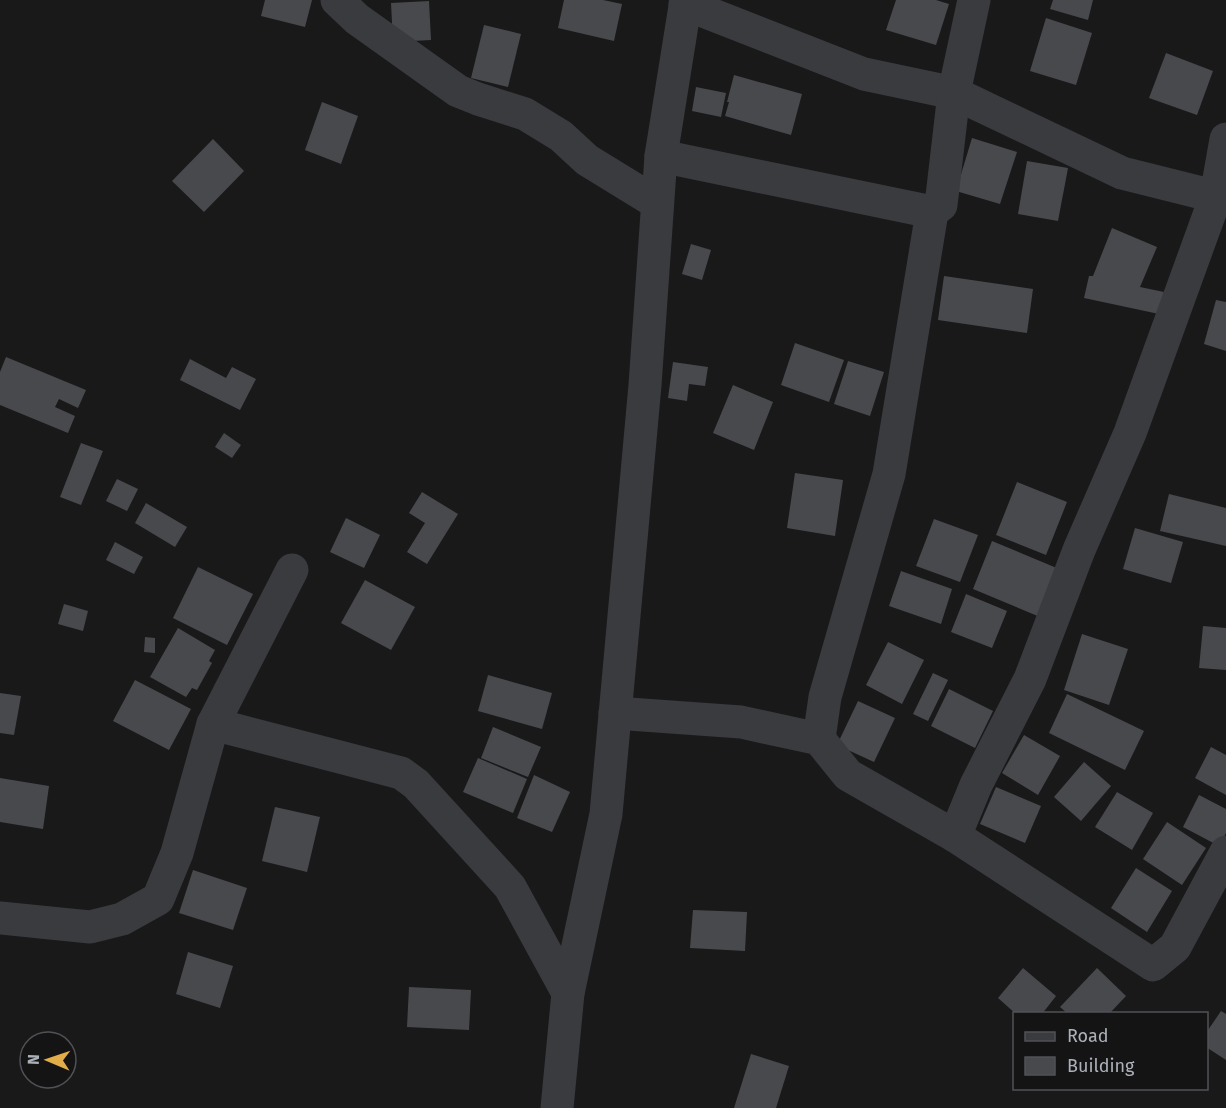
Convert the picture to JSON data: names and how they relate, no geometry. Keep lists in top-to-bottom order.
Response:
{
  "legend": ["Road", "Building"],
  "north": "left"
}
